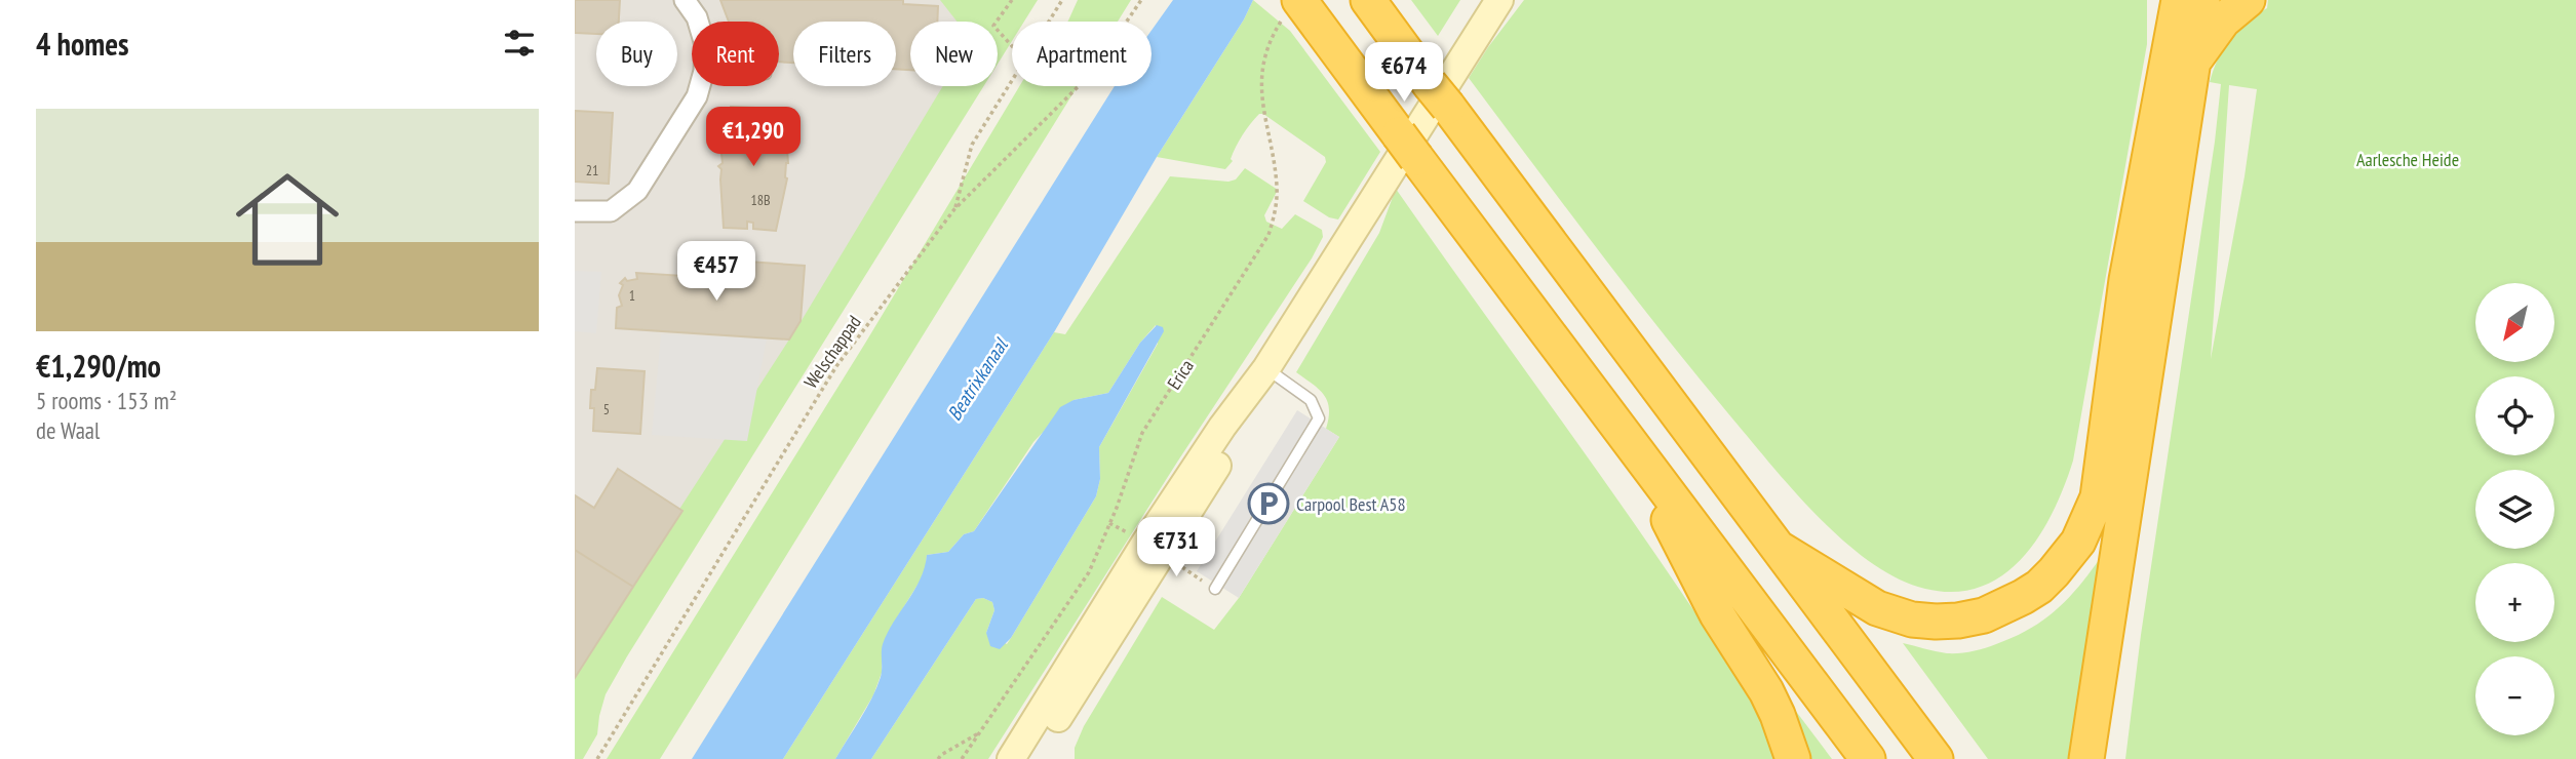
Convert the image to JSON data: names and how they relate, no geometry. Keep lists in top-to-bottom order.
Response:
{
  "streets": {
    "path": ["Welschappad", "Erica"]
  },
  "water": ["Beatrixkanaal"],
  "parks": ["Aarlesche Heide"],
  "places": {
    "parking": ["Carpool Best A58"]
  },
  "house_numbers": [
    "21",
    "18B",
    "1",
    "5"
  ],
  "north": "bottom left",
  "page": {
    "heading": "4 homes",
    "chip": [
      "Buy",
      "Rent",
      "Filters",
      "New",
      "Apartment"
    ],
    "price": [
      "€674",
      "€1,290",
      "€457",
      "€731"
    ],
    "list": [
      {
        "name": "€1,290/mo",
        "note": "5 rooms · 153 m² · de Waal"
      }
    ],
    "map_buttons": ["+", "−"]
  }
}
